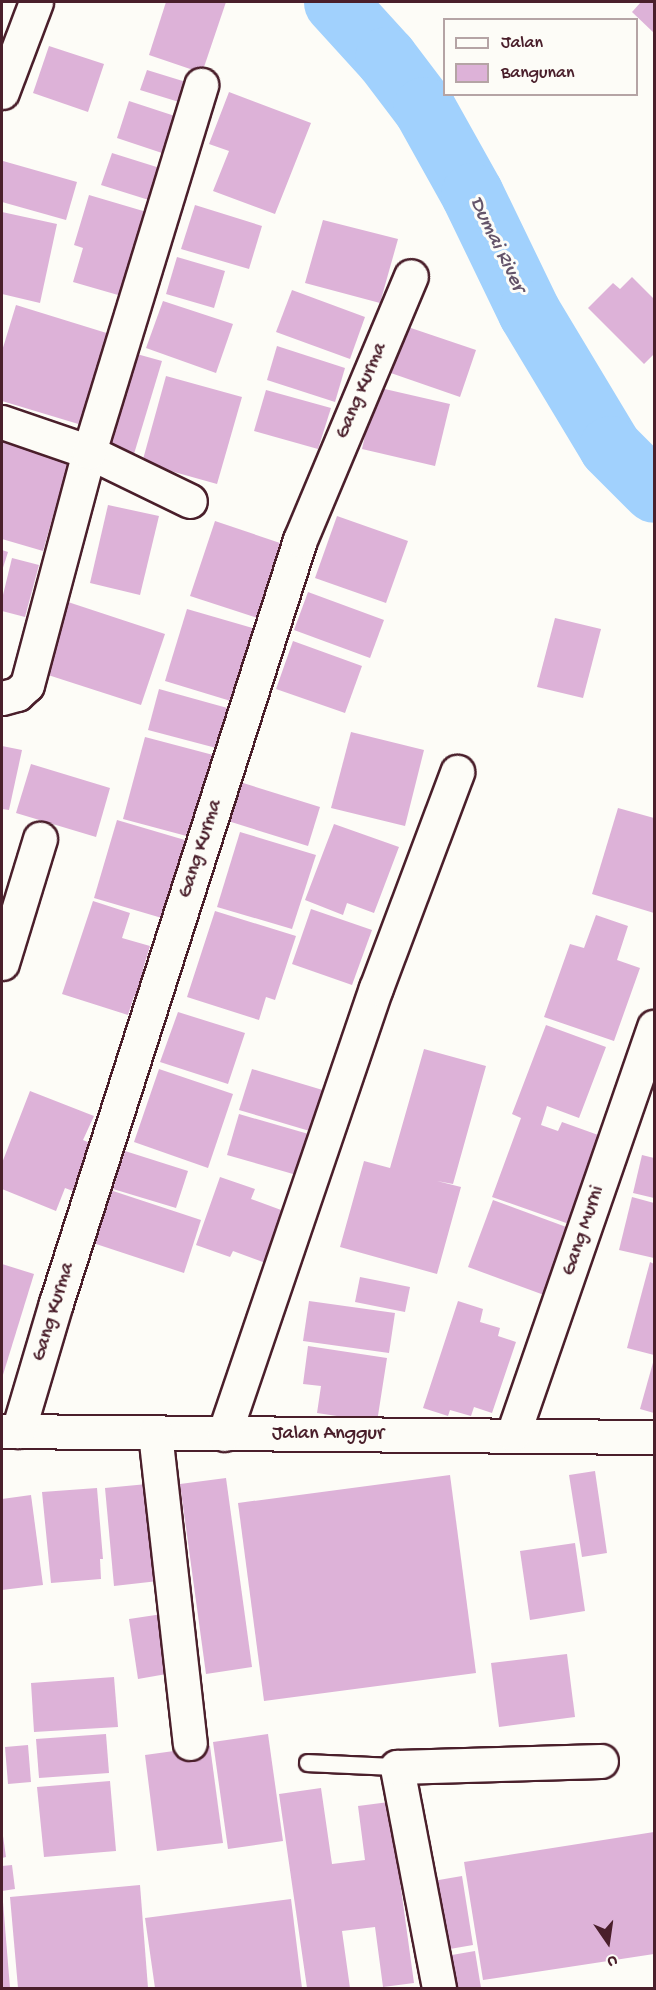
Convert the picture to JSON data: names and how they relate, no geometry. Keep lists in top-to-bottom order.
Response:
{
  "streets": {
    "street": ["Gang Kurma", "Gang Murni", "Jalan Anggur"]
  },
  "crossings": [
    ["Gang Kurma", "Jalan Anggur"],
    ["Gang Murni", "Jalan Anggur"]
  ],
  "water": ["Dumai River"],
  "legend": ["Jalan", "Bangunan"],
  "north": "bottom"
}
